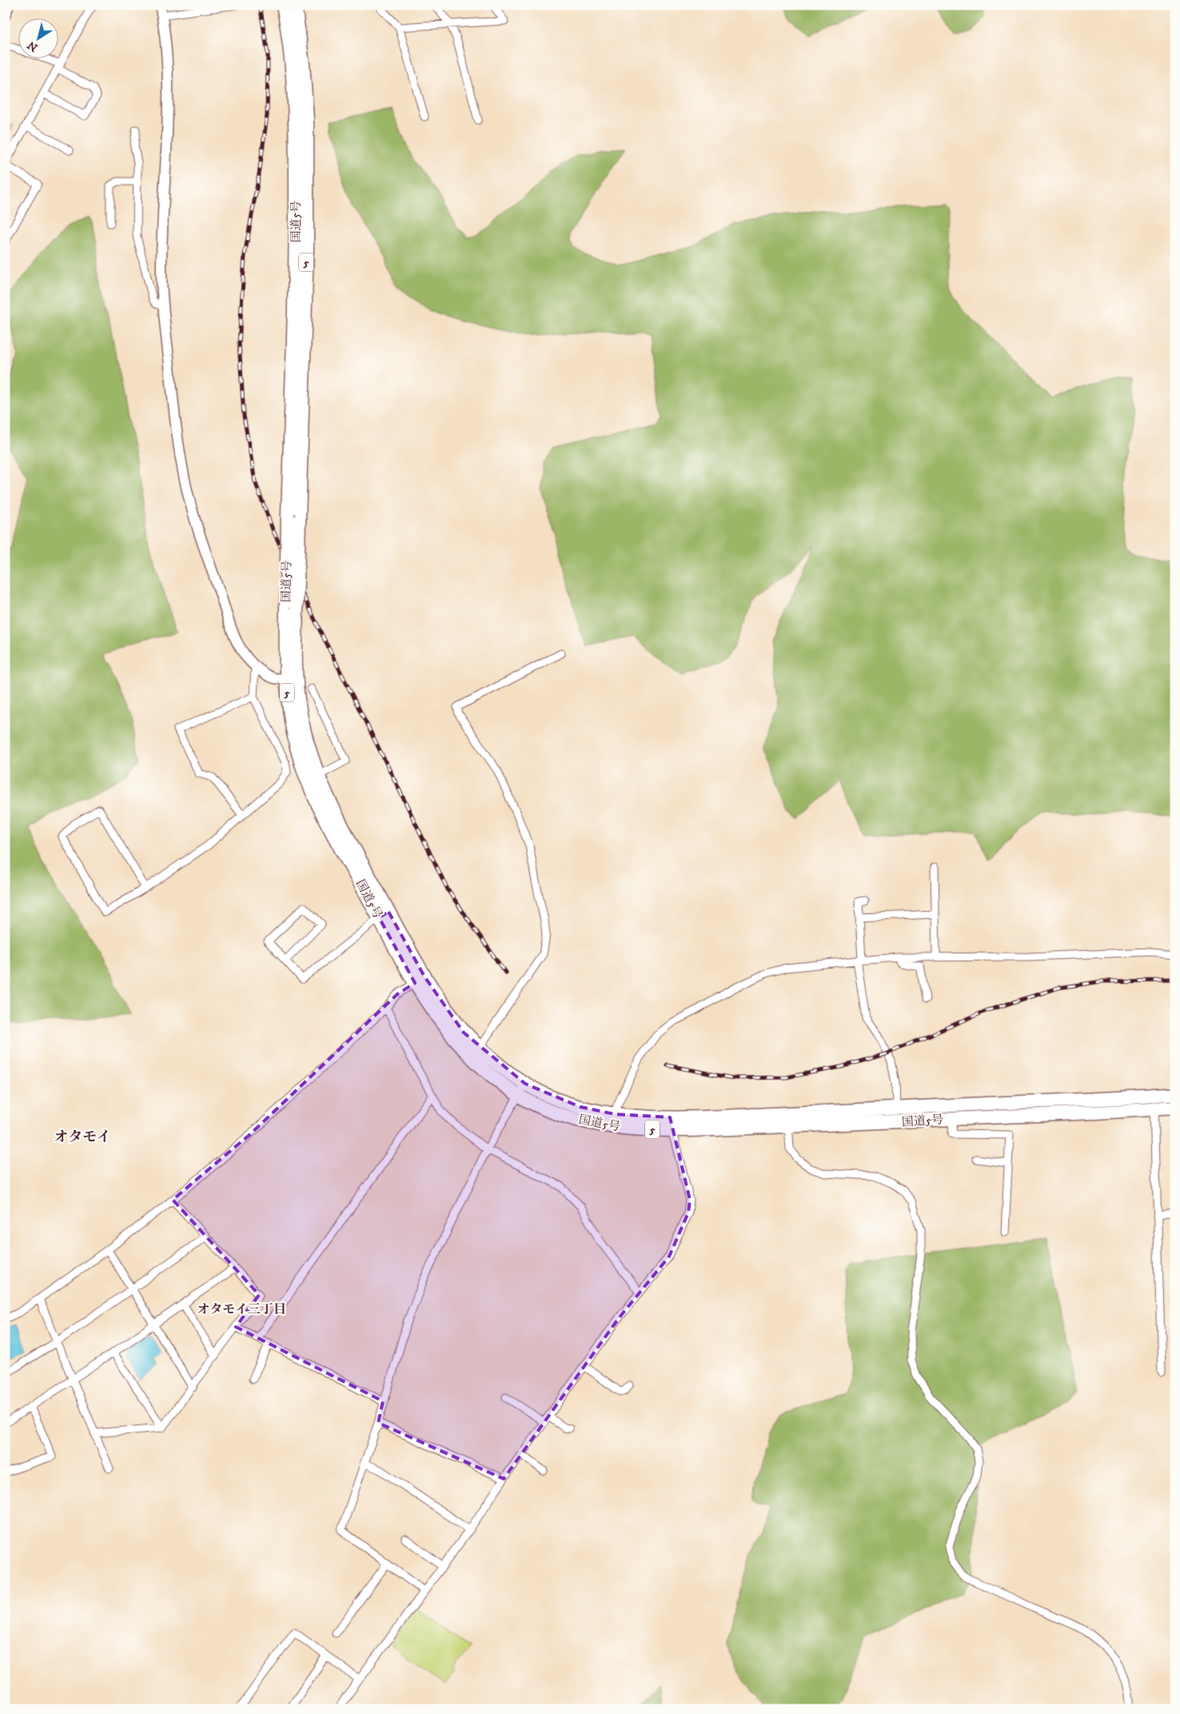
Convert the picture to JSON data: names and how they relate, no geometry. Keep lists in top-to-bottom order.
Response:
{
  "streets": {
    "highway": ["国道5号", "5"]
  },
  "districts": ["オタモイ", "オタモイ三丁目"],
  "north": "bottom left"
}
